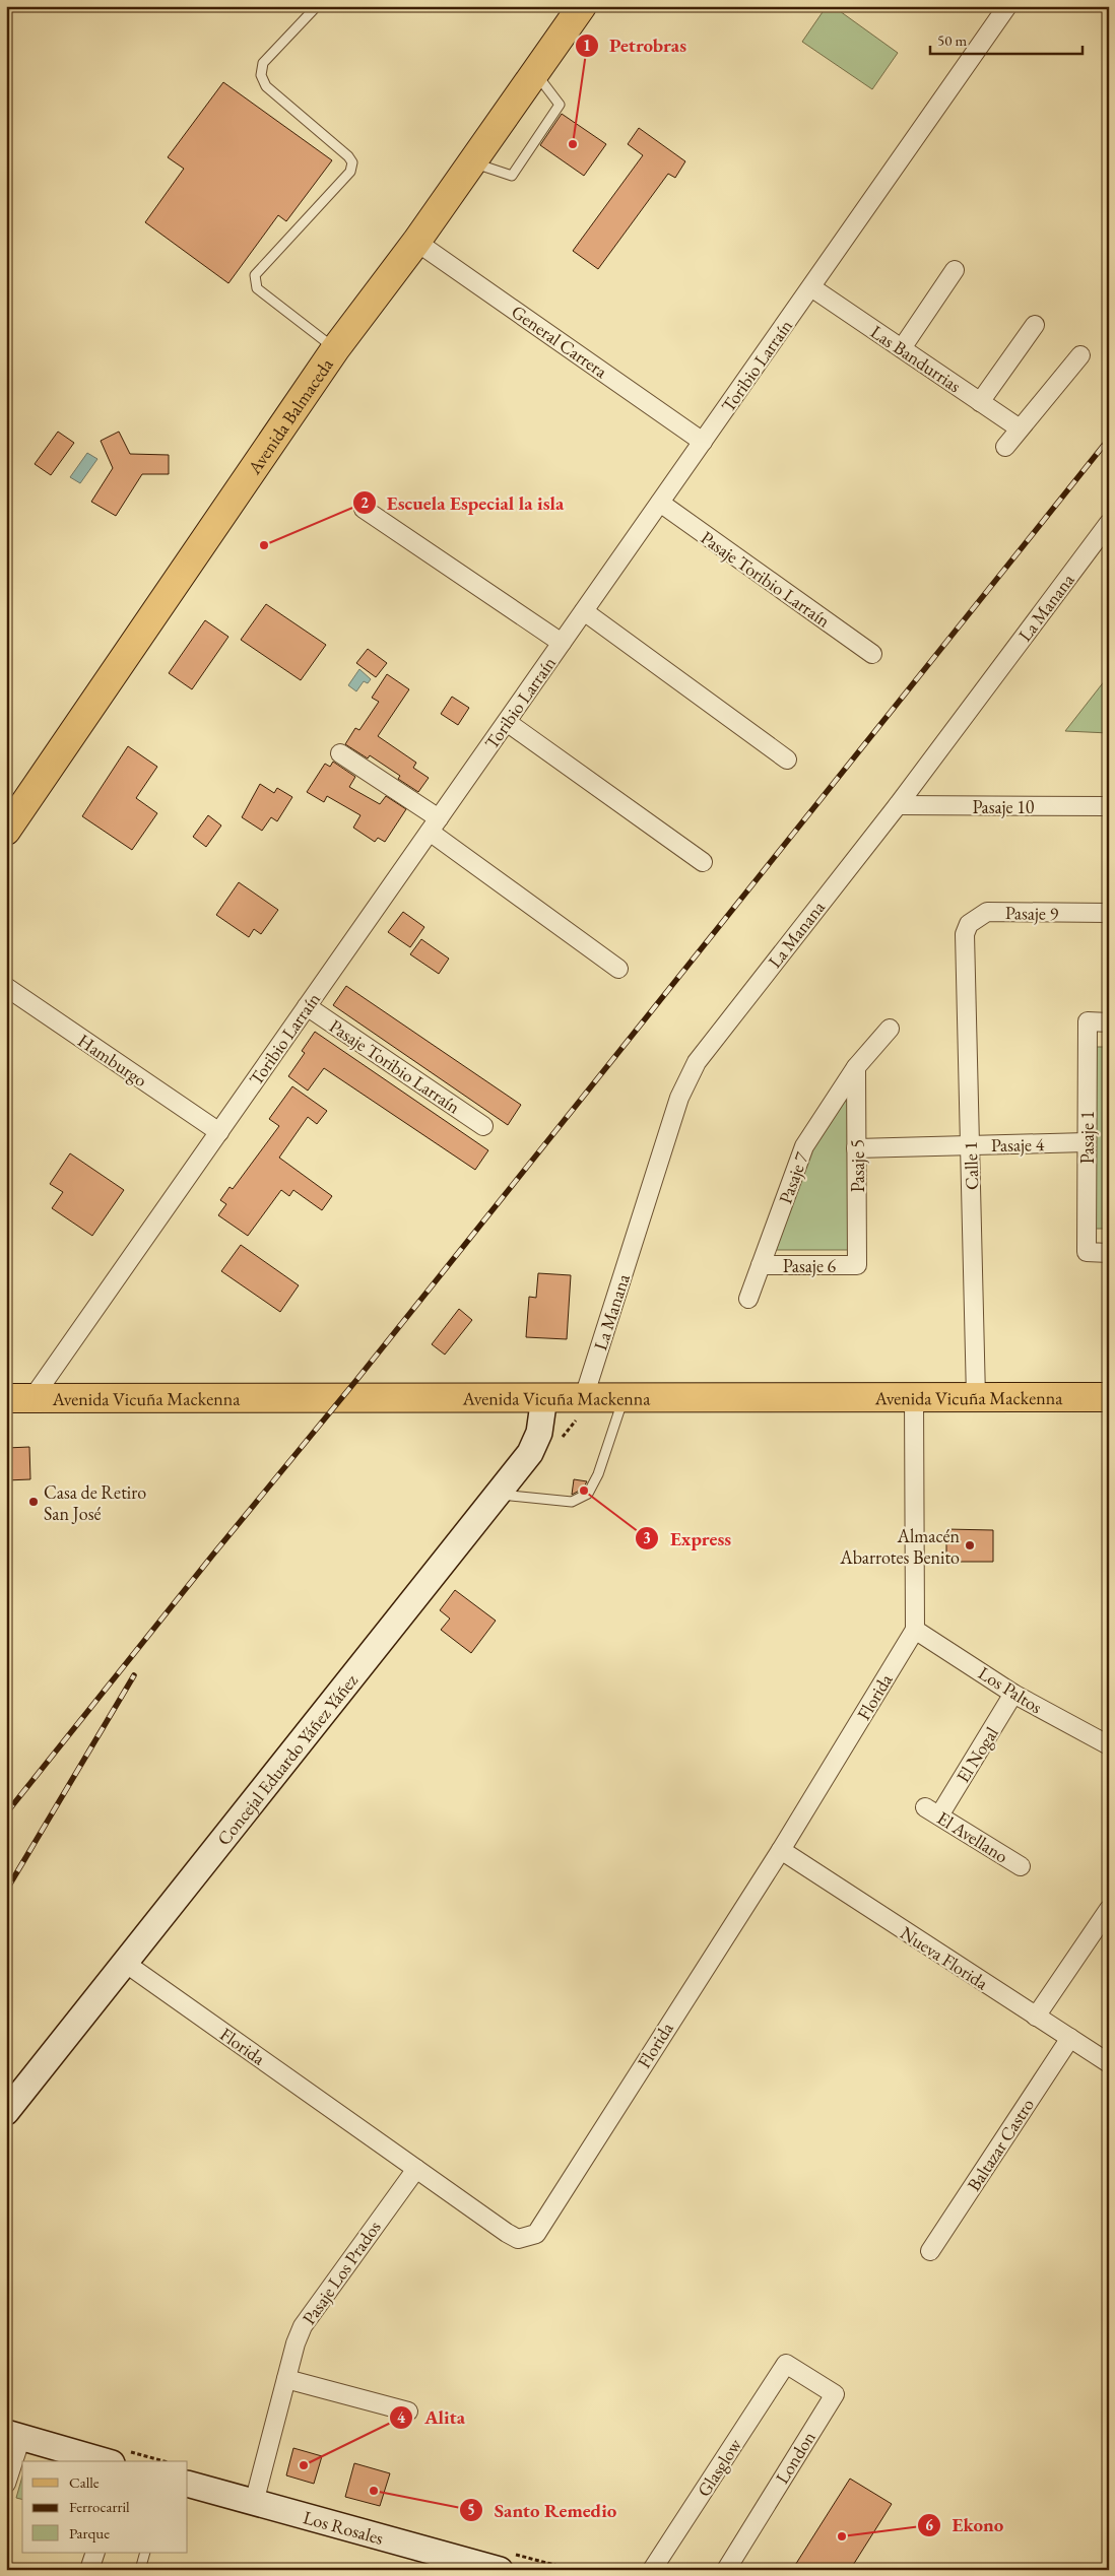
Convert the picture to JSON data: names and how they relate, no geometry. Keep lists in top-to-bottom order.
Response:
{
  "streets": {
    "main road": ["Avenida Balmaceda", "Avenida Vicuña Mackenna"],
    "street": [
      "General Carrera",
      "Las Bandurrias",
      "Toribio Larraín",
      "Pasaje Toribio Larraín",
      "La Manana",
      "Pasaje 10",
      "Pasaje 9",
      "Hamburgo",
      "Pasaje 1",
      "Pasaje 4",
      "Pasaje 5",
      "Calle 1",
      "Pasaje 7",
      "Pasaje 6",
      "Los Paltos",
      "Florida",
      "El Nogal",
      "Concejal Eduardo Yáñez Yáñez",
      "El Avellano",
      "Nueva Florida",
      "Baltazar Castro",
      "Pasaje Los Prados",
      "London",
      "Glasglow",
      "Los Rosales"
    ]
  },
  "crossings": [
    ["General Carrera", "Toribio Larraín"],
    ["General Carrera", "Avenida Balmaceda"],
    ["Las Bandurrias", "Toribio Larraín"],
    ["Toribio Larraín", "Pasaje Toribio Larraín"],
    ["Toribio Larraín", "Hamburgo"],
    ["Toribio Larraín", "Avenida Vicuña Mackenna"],
    ["La Manana", "Pasaje 10"],
    ["La Manana", "Avenida Vicuña Mackenna"],
    ["Pasaje 9", "Calle 1"],
    ["Pasaje 1", "Pasaje 4"],
    ["Pasaje 4", "Pasaje 5"],
    ["Pasaje 4", "Calle 1"],
    ["Pasaje 5", "Pasaje 7"],
    ["Pasaje 5", "Pasaje 6"],
    ["Calle 1", "Avenida Vicuña Mackenna"],
    ["Pasaje 7", "Pasaje 6"],
    ["Avenida Vicuña Mackenna", "Concejal Eduardo Yáñez Yáñez"],
    ["Los Paltos", "Florida"],
    ["Los Paltos", "El Nogal"],
    ["Florida", "Concejal Eduardo Yáñez Yáñez"],
    ["Florida", "Nueva Florida"],
    ["Florida", "Pasaje Los Prados"],
    ["El Nogal", "El Avellano"],
    ["Nueva Florida", "Baltazar Castro"],
    ["Pasaje Los Prados", "Los Rosales"],
    ["London", "Glasglow"]
  ],
  "places": [
    "Petrobras",
    "Escuela Especial la isla",
    "Express",
    "Casa de Retiro San José",
    "Almacén Abarrotes Benito",
    "Alita",
    "Santo Remedio",
    "Ekono"
  ],
  "legend": ["Calle", "Ferrocarril", "Parque"],
  "scale_bar": "50 m"
}
